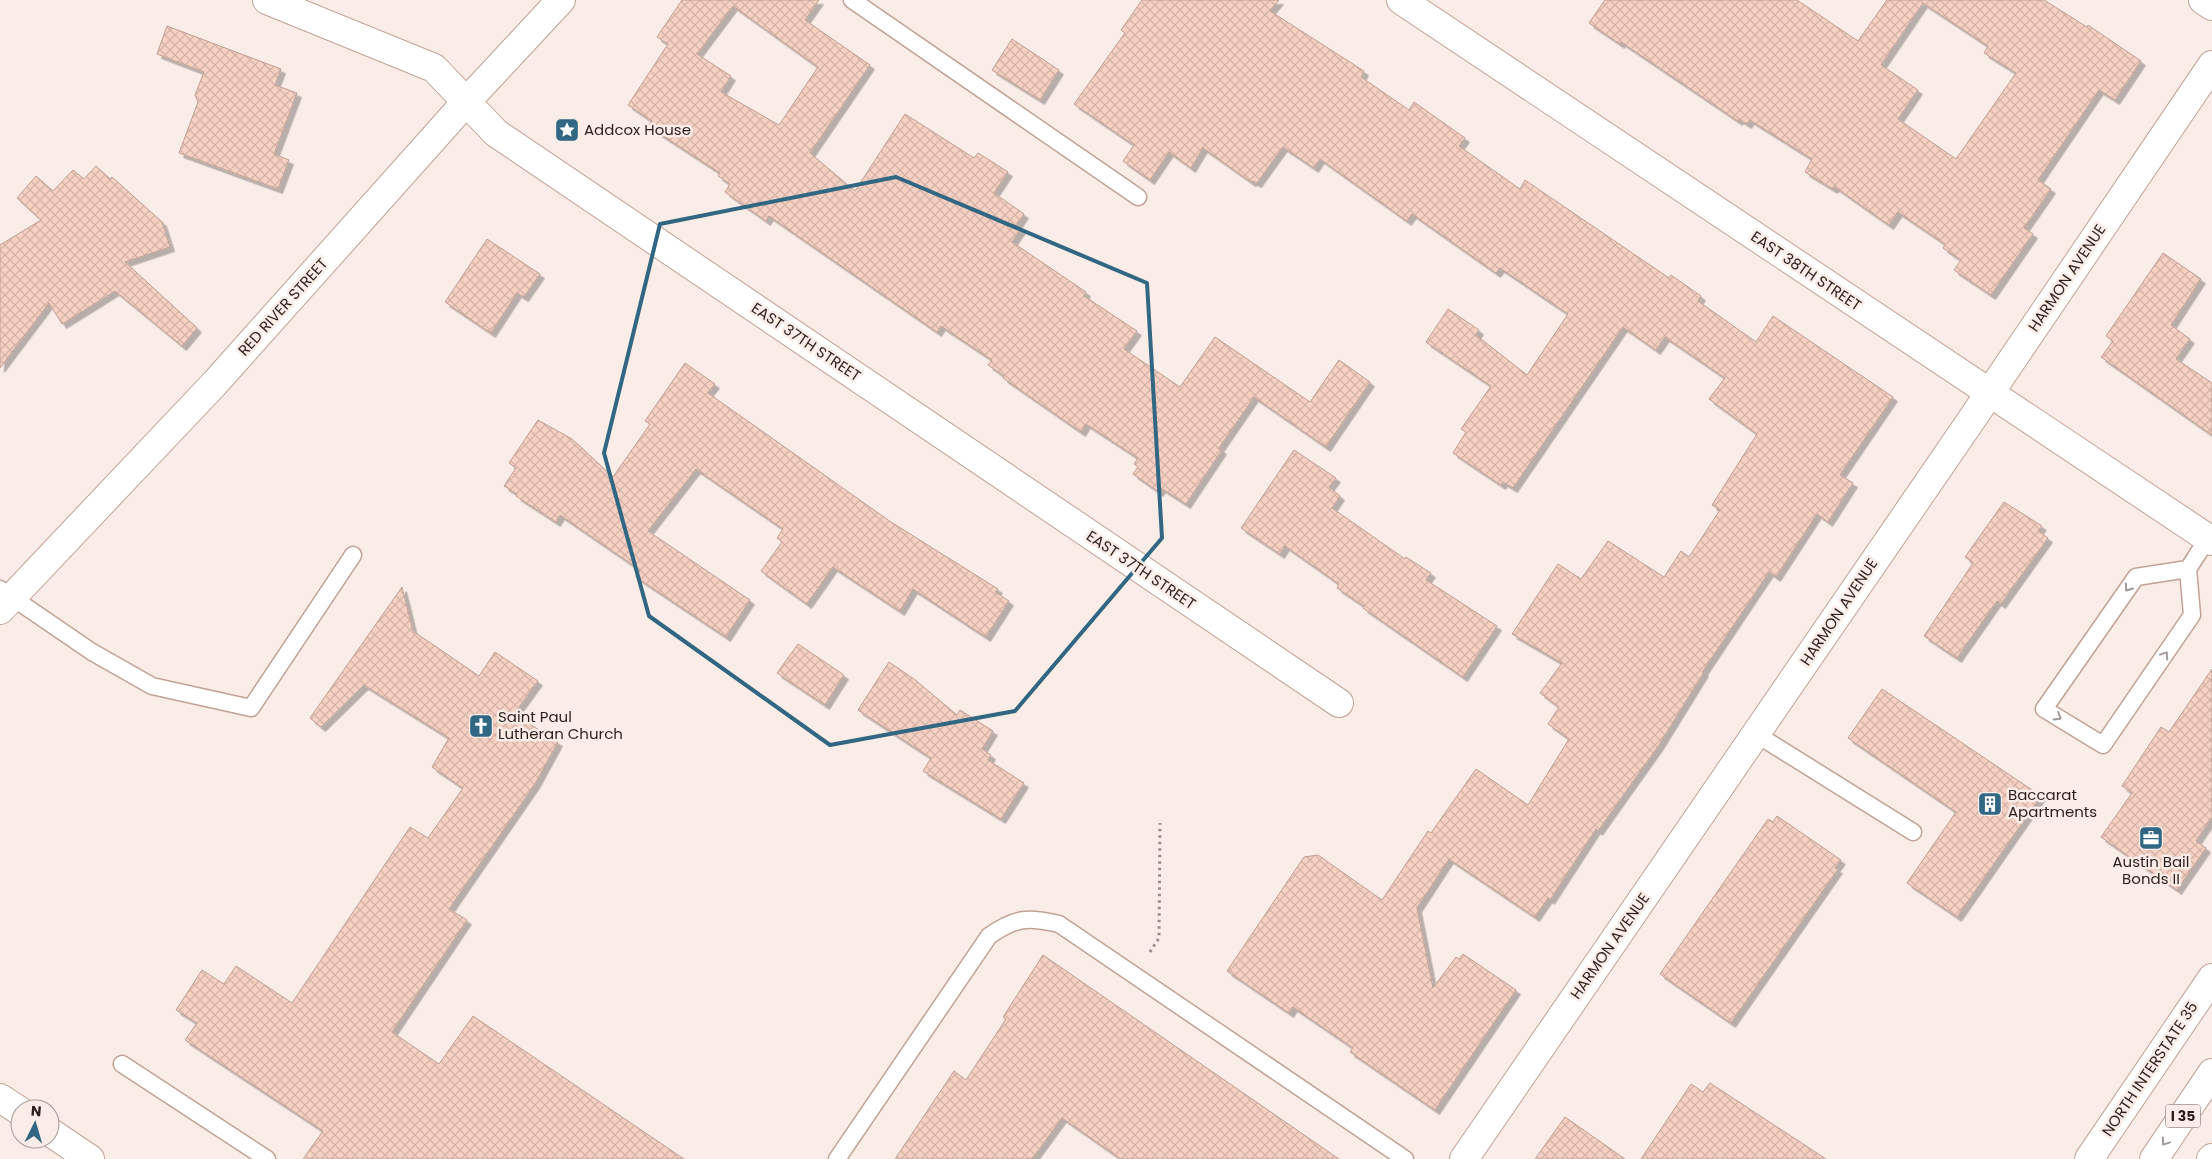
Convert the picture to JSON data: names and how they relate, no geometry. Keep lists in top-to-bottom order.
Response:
{
  "streets": {
    "main road": [
      "EAST 38TH STREET",
      "HARMON AVENUE",
      "RED RIVER STREET",
      "EAST 37TH STREET",
      "NORTH INTERSTATE 35",
      "I 35"
    ]
  },
  "crossings": [
    ["EAST 38TH STREET", "HARMON AVENUE"],
    ["RED RIVER STREET", "EAST 37TH STREET"]
  ],
  "places": {
    "place": ["Addcox House"],
    "church": ["Saint Paul Lutheran Church"],
    "building": ["Baccarat Apartments"],
    "office": ["Austin Bail Bonds II"]
  },
  "north": "top"
}
